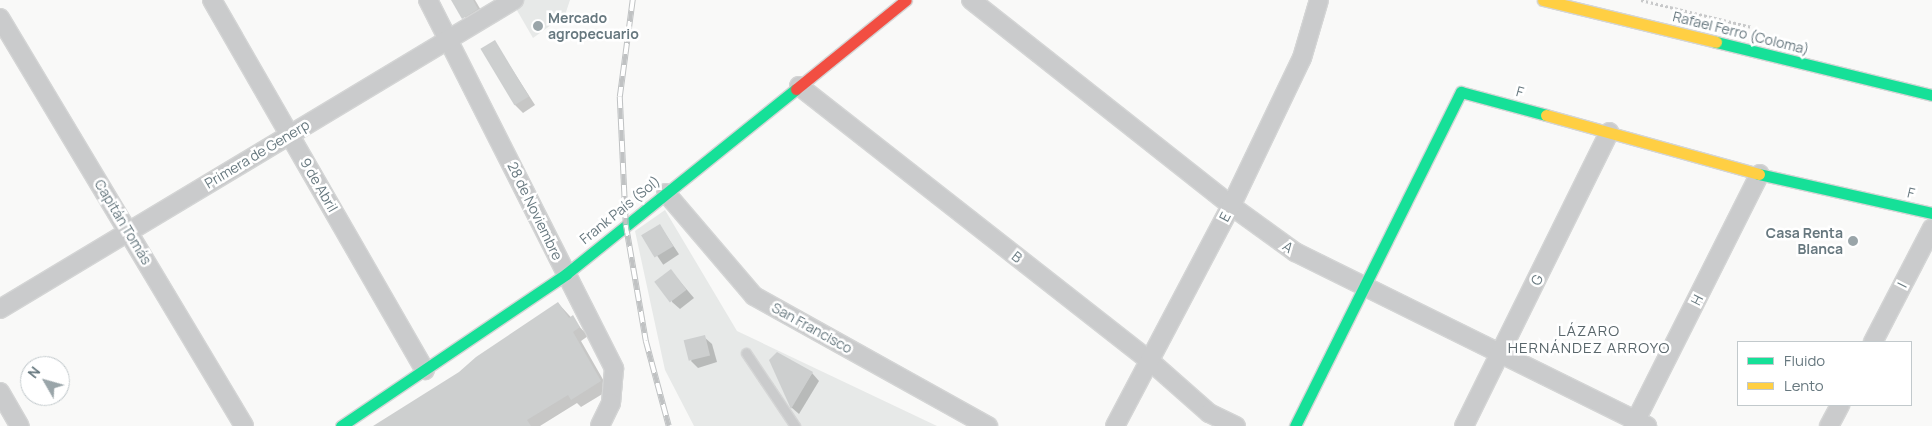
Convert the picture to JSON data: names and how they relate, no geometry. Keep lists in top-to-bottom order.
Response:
{
  "streets": {
    "street": [
      "Rafael Ferro (Coloma)",
      "F",
      "Primera de Generp",
      "9 de Abril",
      "Frank País (Sol)",
      "28 de Noviembre",
      "E",
      "Capitán Tomás",
      "A",
      "B",
      "G",
      "I",
      "H",
      "San Francisco"
    ]
  },
  "crossings": [
    ["F", "A"],
    ["F", "G"],
    ["F", "H"],
    ["Primera de Generp", "9 de Abril"],
    ["Primera de Generp", "28 de Noviembre"],
    ["Primera de Generp", "Capitán Tomás"],
    ["9 de Abril", "Frank País (Sol)"],
    ["Frank País (Sol)", "28 de Noviembre"],
    ["Frank País (Sol)", "B"],
    ["Frank País (Sol)", "San Francisco"],
    ["E", "A"],
    ["E", "B"],
    ["A", "G"],
    ["A", "H"]
  ],
  "districts": ["LÁZARO HERNÁNDEZ ARROYO"],
  "places": ["Mercado agropecuario", "Casa Renta Blanca"],
  "legend": ["Fluido", "Lento"],
  "north": "top left"
}
